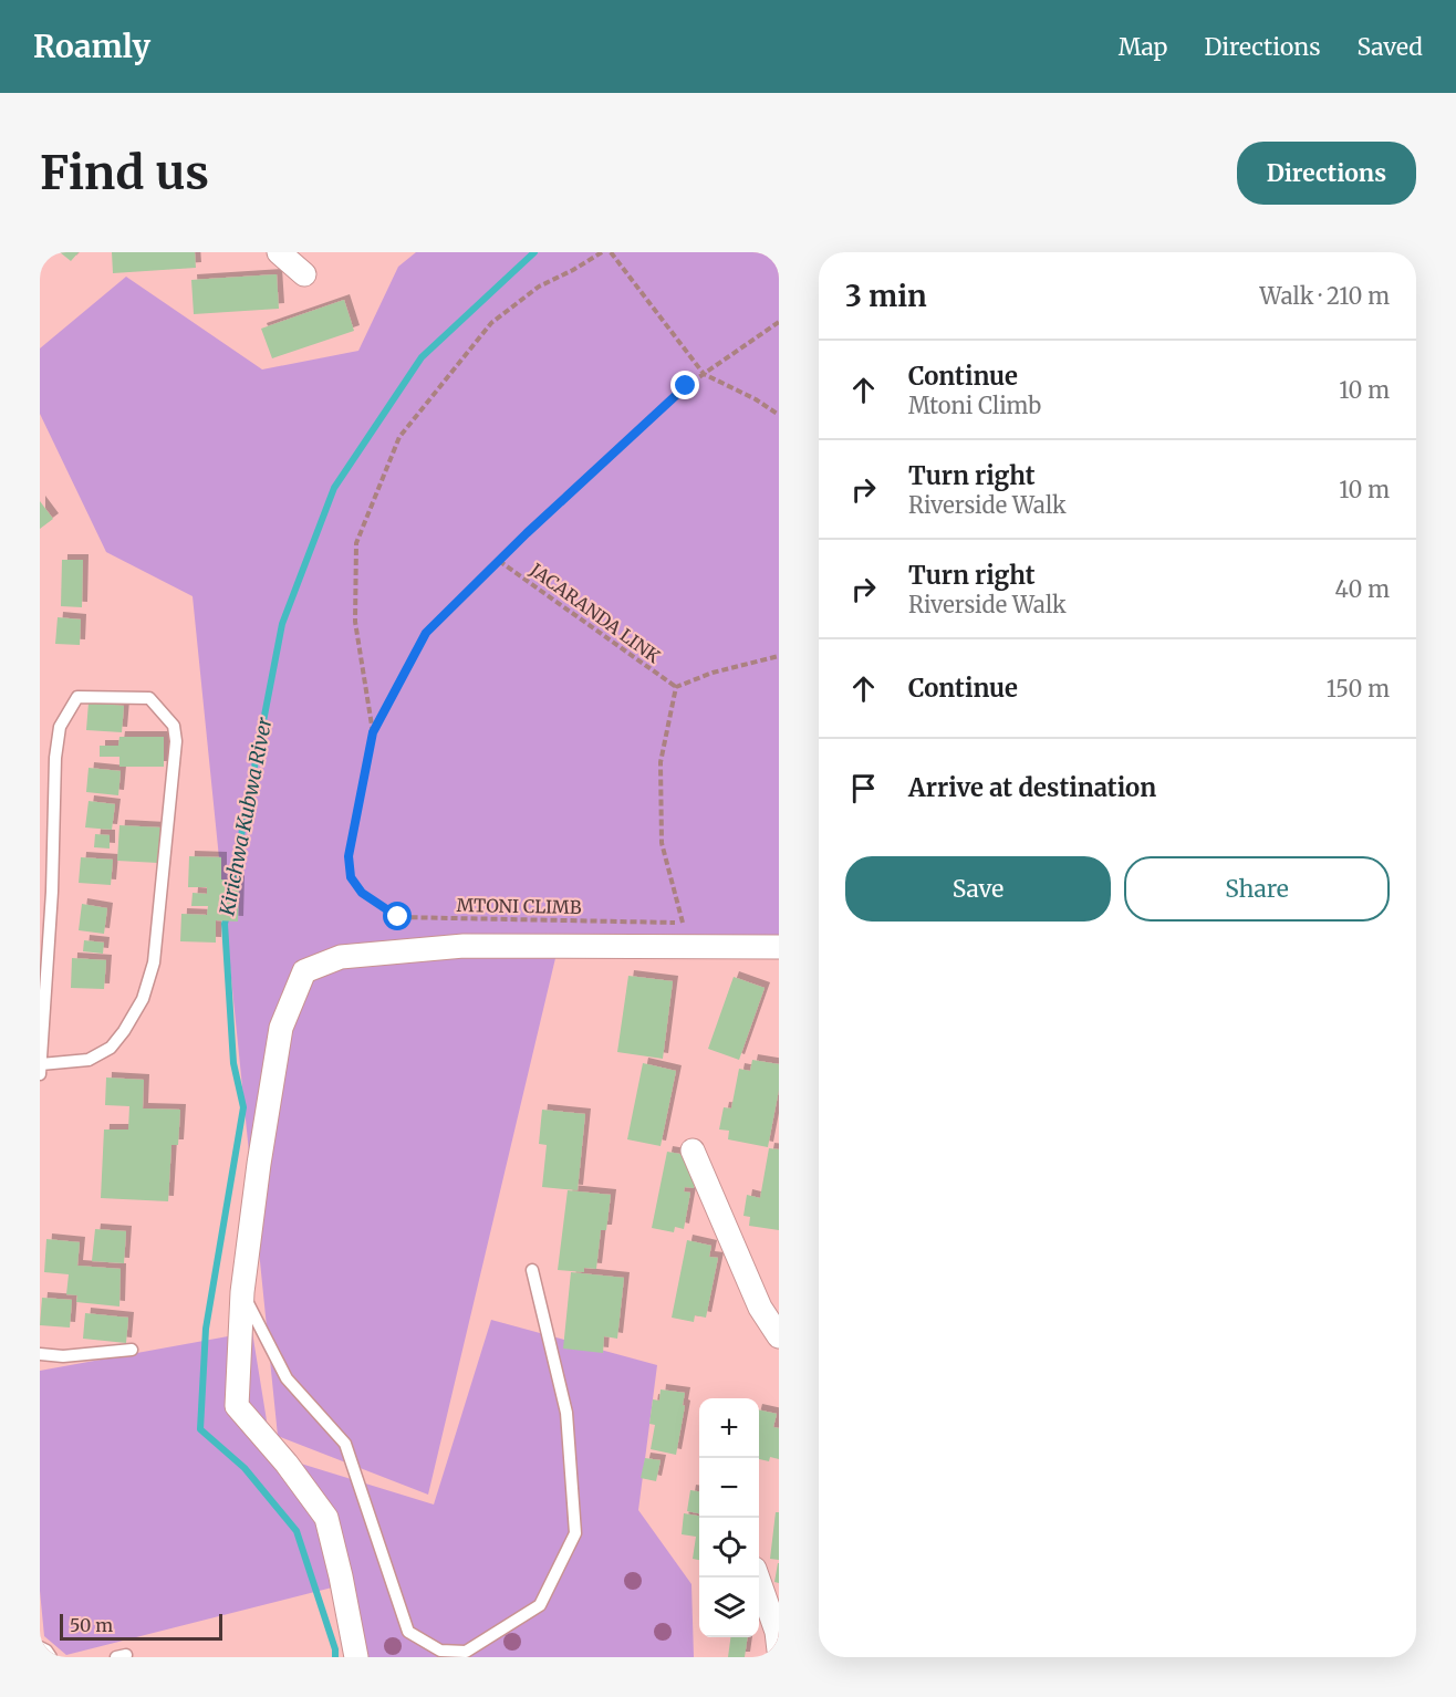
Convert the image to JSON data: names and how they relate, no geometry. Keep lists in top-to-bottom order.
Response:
{
  "streets": {
    "path": ["JACARANDA LINK", "MTONI CLIMB"]
  },
  "crossings": [
    ["JACARANDA LINK", "MTONI CLIMB"]
  ],
  "water": ["Kirichwa Kubwa River"],
  "scale_bar": "50 m",
  "page": {
    "header": "Roamly",
    "nav": ["Map", "Directions", "Saved"],
    "buttons": [
      "Directions",
      ["Save", "Share"]
    ],
    "title": "Find us",
    "heading": ["3 min", "Walk · 210 m"],
    "list": [
      ["Continue", "Mtoni Climb", "10 m"],
      ["Turn right", "Riverside Walk", "10 m"],
      ["Turn right", "Riverside Walk", "40 m"],
      ["Continue", "150 m"],
      "Arrive at destination"
    ],
    "map_buttons": ["+", "−"],
    "scale": "50 m"
  }
}
